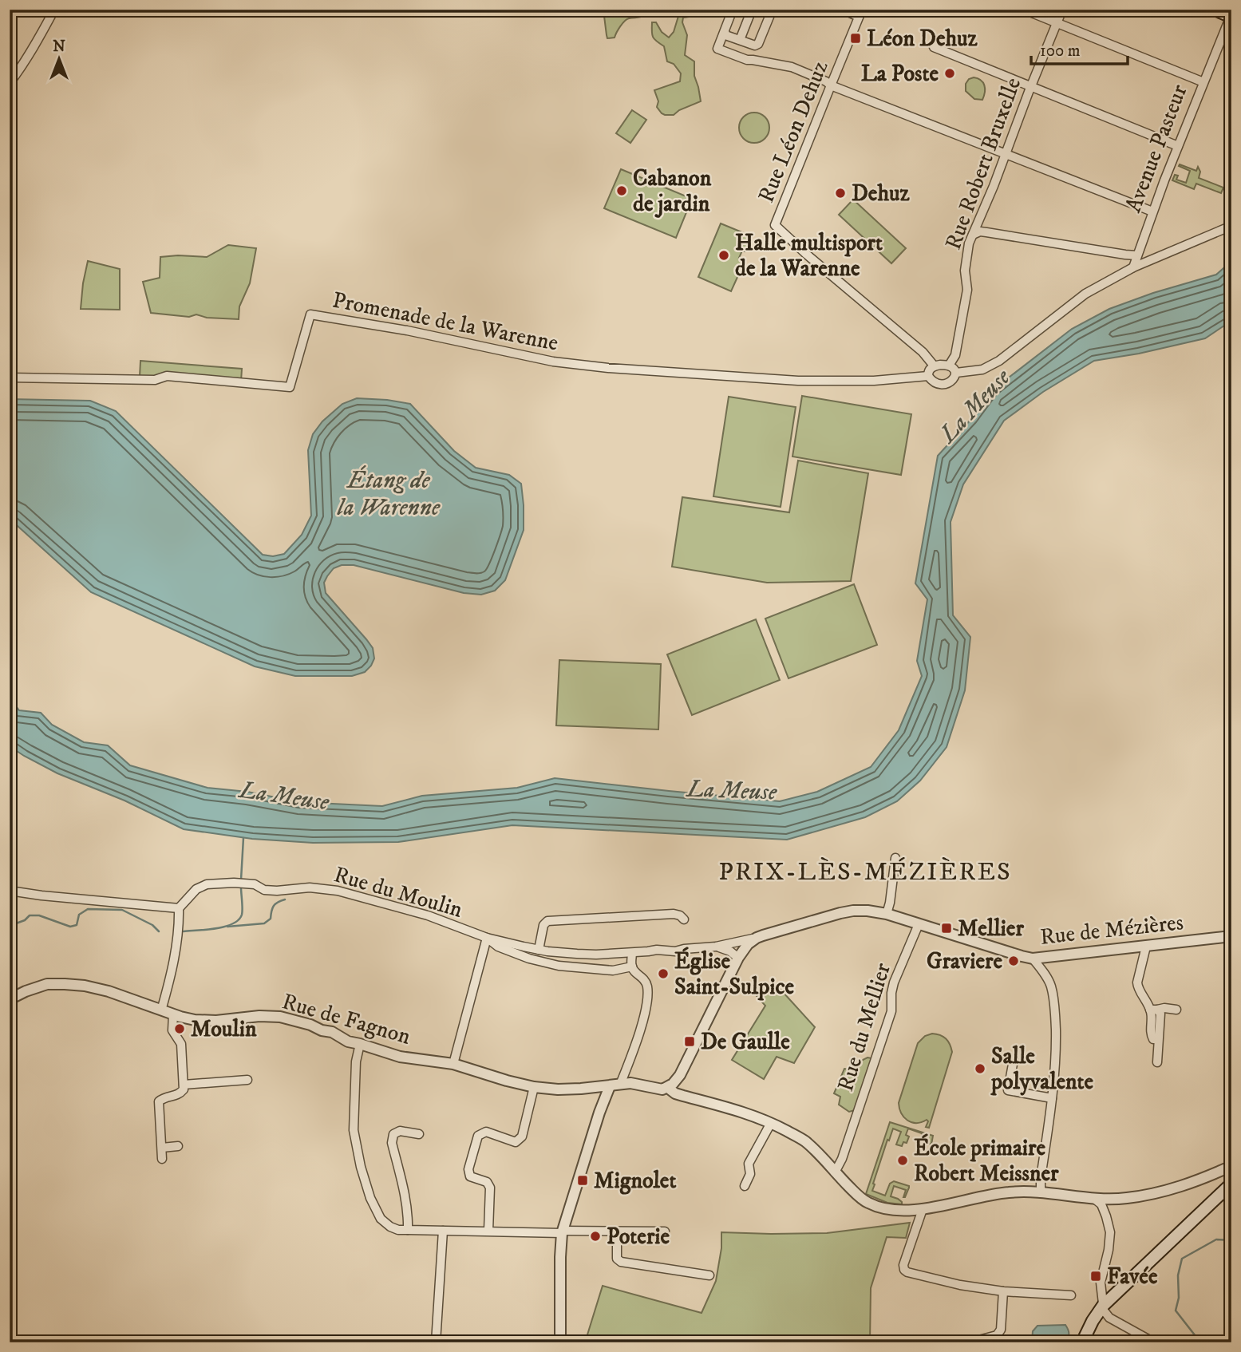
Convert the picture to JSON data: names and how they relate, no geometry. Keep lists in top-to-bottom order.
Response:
{
  "streets": {
    "street": [
      "Rue Léon Dehuz",
      "Avenue Pasteur",
      "Rue Robert Bruxelle",
      "Promenade de la Warenne",
      "Rue du Moulin",
      "Rue de Mézières",
      "Rue de Fagnon",
      "Rue du Mellier"
    ]
  },
  "crossings": [
    ["Rue Léon Dehuz", "Rue Robert Bruxelle"],
    ["Rue Léon Dehuz", "Promenade de la Warenne"],
    ["Rue Robert Bruxelle", "Promenade de la Warenne"],
    ["Rue du Moulin", "Rue de Mézières"],
    ["Rue de Mézières", "Rue du Mellier"],
    ["Rue de Fagnon", "Rue du Mellier"]
  ],
  "districts": ["PRIX-LÈS-MÉZIÈRES"],
  "water": ["La Meuse", "Étang de la Warenne"],
  "places": {
    "transit": [
      "Léon Dehuz",
      "Mellier",
      "De Gaulle",
      "Mignolet",
      "Favée"
    ],
    "other": [
      "La Poste",
      "Cabanon de jardin",
      "Dehuz",
      "Halle multisport de la Warenne",
      "Graviere",
      "Église Saint-Sulpice",
      "Moulin",
      "Salle polyvalente",
      "École primaire Robert Meissner",
      "Poterie"
    ]
  },
  "scale_bar": "100 m",
  "north": "top"
}
